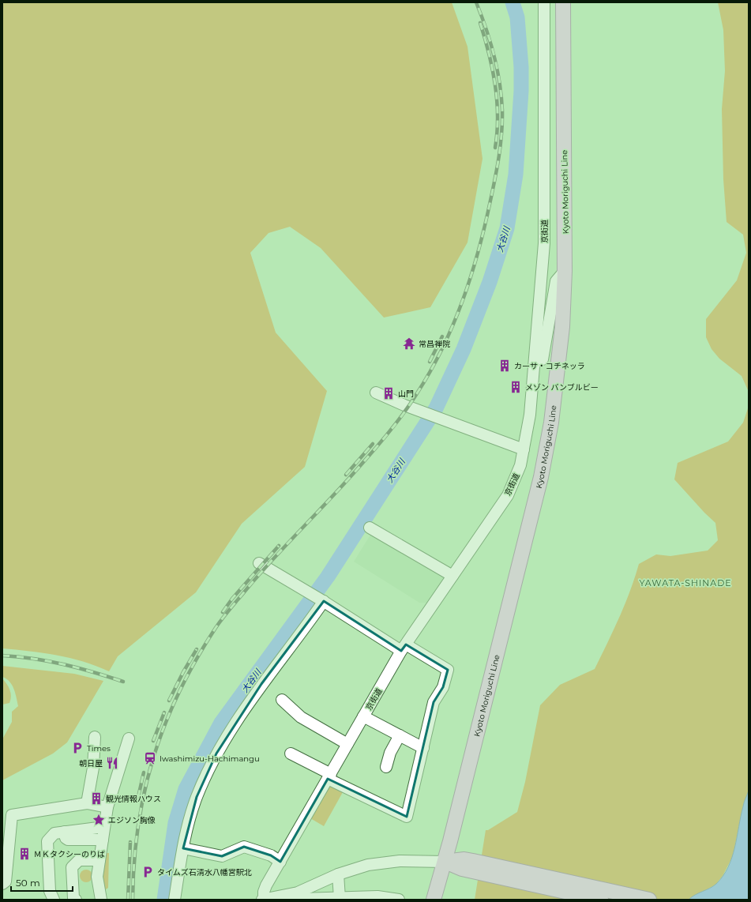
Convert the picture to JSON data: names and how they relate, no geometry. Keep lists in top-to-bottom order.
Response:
{
  "streets": {
    "main road": ["Kyoto Moriguchi Line"],
    "street": ["京街道"]
  },
  "districts": ["YAWATA-SHINADE"],
  "water": ["大谷川"],
  "places": {
    "temple": ["常昌禅院"],
    "building": [
      "カーサ・コチネッラ",
      "メゾン バンブルビー",
      "山門",
      "観光情報ハウス",
      "ＭＫタクシーのりば"
    ],
    "parking": ["Times", "タイムズ石清水八幡宮駅北"],
    "station": ["Iwashimizu-Hachimangu"],
    "restaurant": ["朝日屋"],
    "place": ["エジソン胸像"]
  },
  "scale_bar": "50 m"
}
